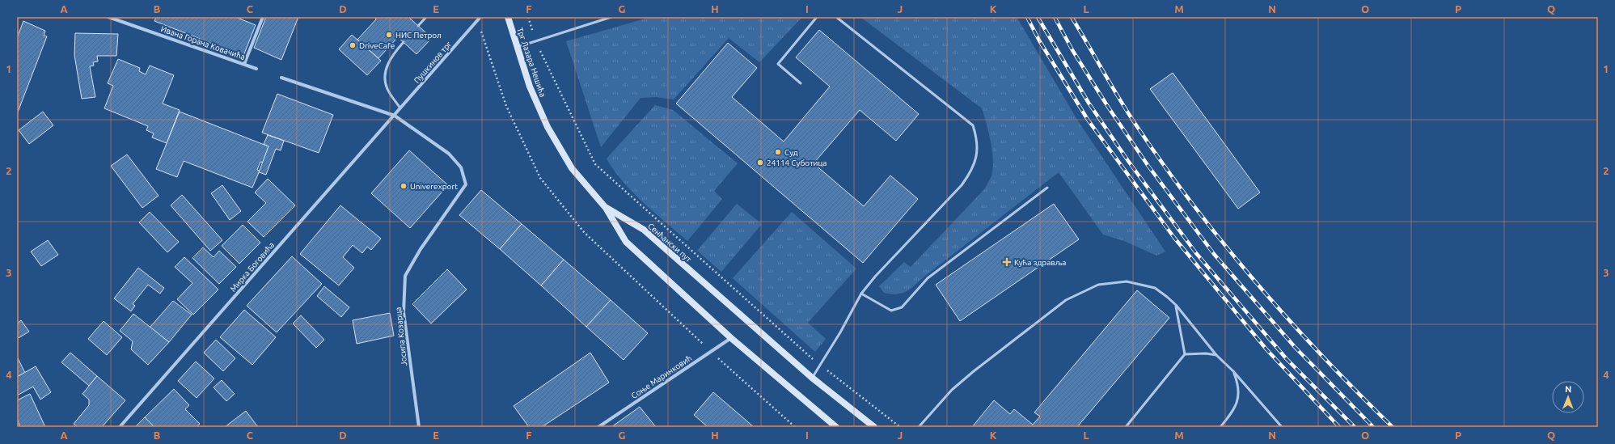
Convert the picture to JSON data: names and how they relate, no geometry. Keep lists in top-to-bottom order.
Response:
{
  "streets": {
    "main road": ["Трг Лазара Нешића", "Сенћански пут"],
    "street": [
      "Ивана Горана Ковачића",
      "Пушкинов трг",
      "Мирка Боговића",
      "Јосипа Козарца",
      "Соње Маринковић"
    ]
  },
  "crossings": [
    ["Пушкинов трг", "Мирка Боговића"],
    ["Пушкинов трг", "Јосипа Козарца"],
    ["Трг Лазара Нешића", "Сенћански пут"],
    ["Мирка Боговића", "Јосипа Козарца"]
  ],
  "places": {
    "other": [
      "НИС Петрол",
      "DriveCafe",
      "Суд",
      "24114 Суботица",
      "Univerexport"
    ],
    "health": ["Кућа здравља"]
  },
  "north": "top",
  "grid": {
    "columns": [
      "A",
      "B",
      "C",
      "D",
      "E",
      "F",
      "G",
      "H",
      "I",
      "J",
      "K",
      "L",
      "M",
      "N",
      "O",
      "P",
      "Q"
    ],
    "rows": [
      "1",
      "2",
      "3",
      "4"
    ]
  }
}
